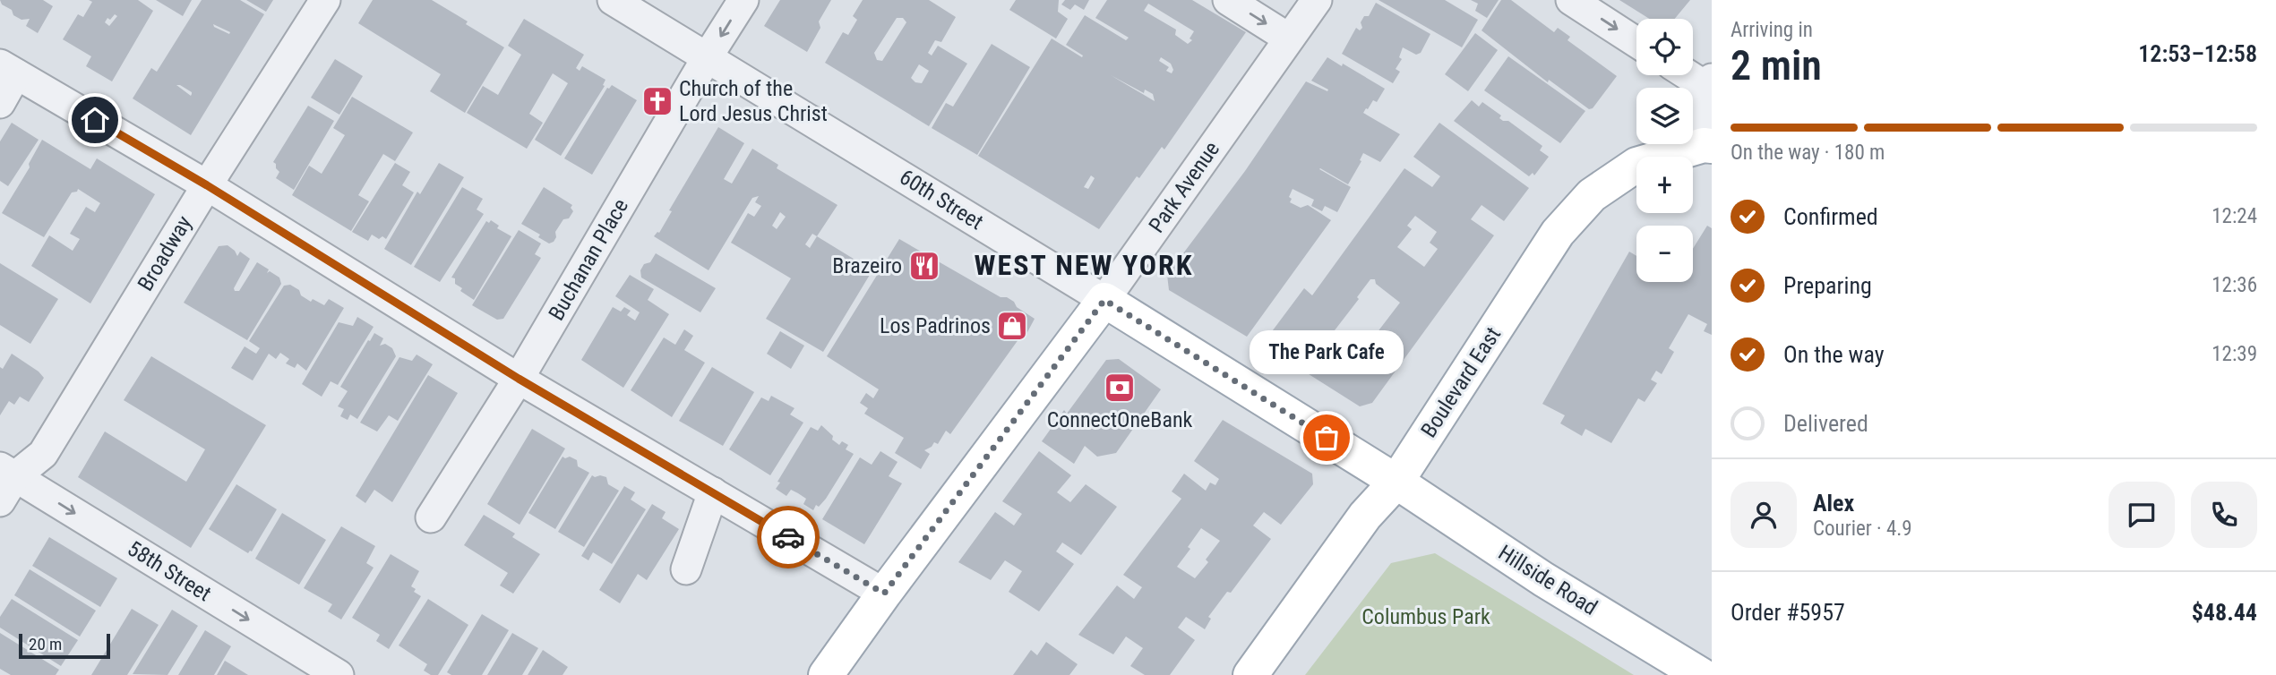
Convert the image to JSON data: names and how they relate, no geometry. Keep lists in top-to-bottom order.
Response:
{
  "streets": {
    "main road": [
      "Park Avenue",
      "60th Street",
      "Boulevard East",
      "Hillside Road"
    ],
    "street": ["Broadway", "Buchanan Place", "58th Street"]
  },
  "crossings": [
    ["Park Avenue", "60th Street"],
    ["60th Street", "Buchanan Place"],
    ["60th Street", "Boulevard East"],
    ["60th Street", "Hillside Road"],
    ["Broadway", "58th Street"],
    ["Boulevard East", "Hillside Road"]
  ],
  "one_way": ["58th Street"],
  "districts": ["WEST NEW YORK"],
  "parks": ["Columbus Park"],
  "places": {
    "church": ["Church of the Lord Jesus Christ"],
    "restaurant": ["Brazeiro"],
    "shop": ["Los Padrinos"],
    "bank": ["ConnectOneBank"],
    "other": ["The Park Cafe"]
  },
  "scale_bar": "20 m",
  "page": {
    "heading": ["2 min", "Arriving in", "12:53–12:58"],
    "panel": [
      "Alex",
      "Courier · 4.9",
      "Order #5957",
      "$48.44"
    ],
    "map_buttons": ["+", "−"],
    "bar": "On the way · 180 m",
    "list": [
      ["Confirmed", "12:24"],
      ["Preparing", "12:36"],
      ["On the way", "12:39"],
      "Delivered"
    ],
    "bubble": "The Park Cafe",
    "scale": "20 m"
  }
}
